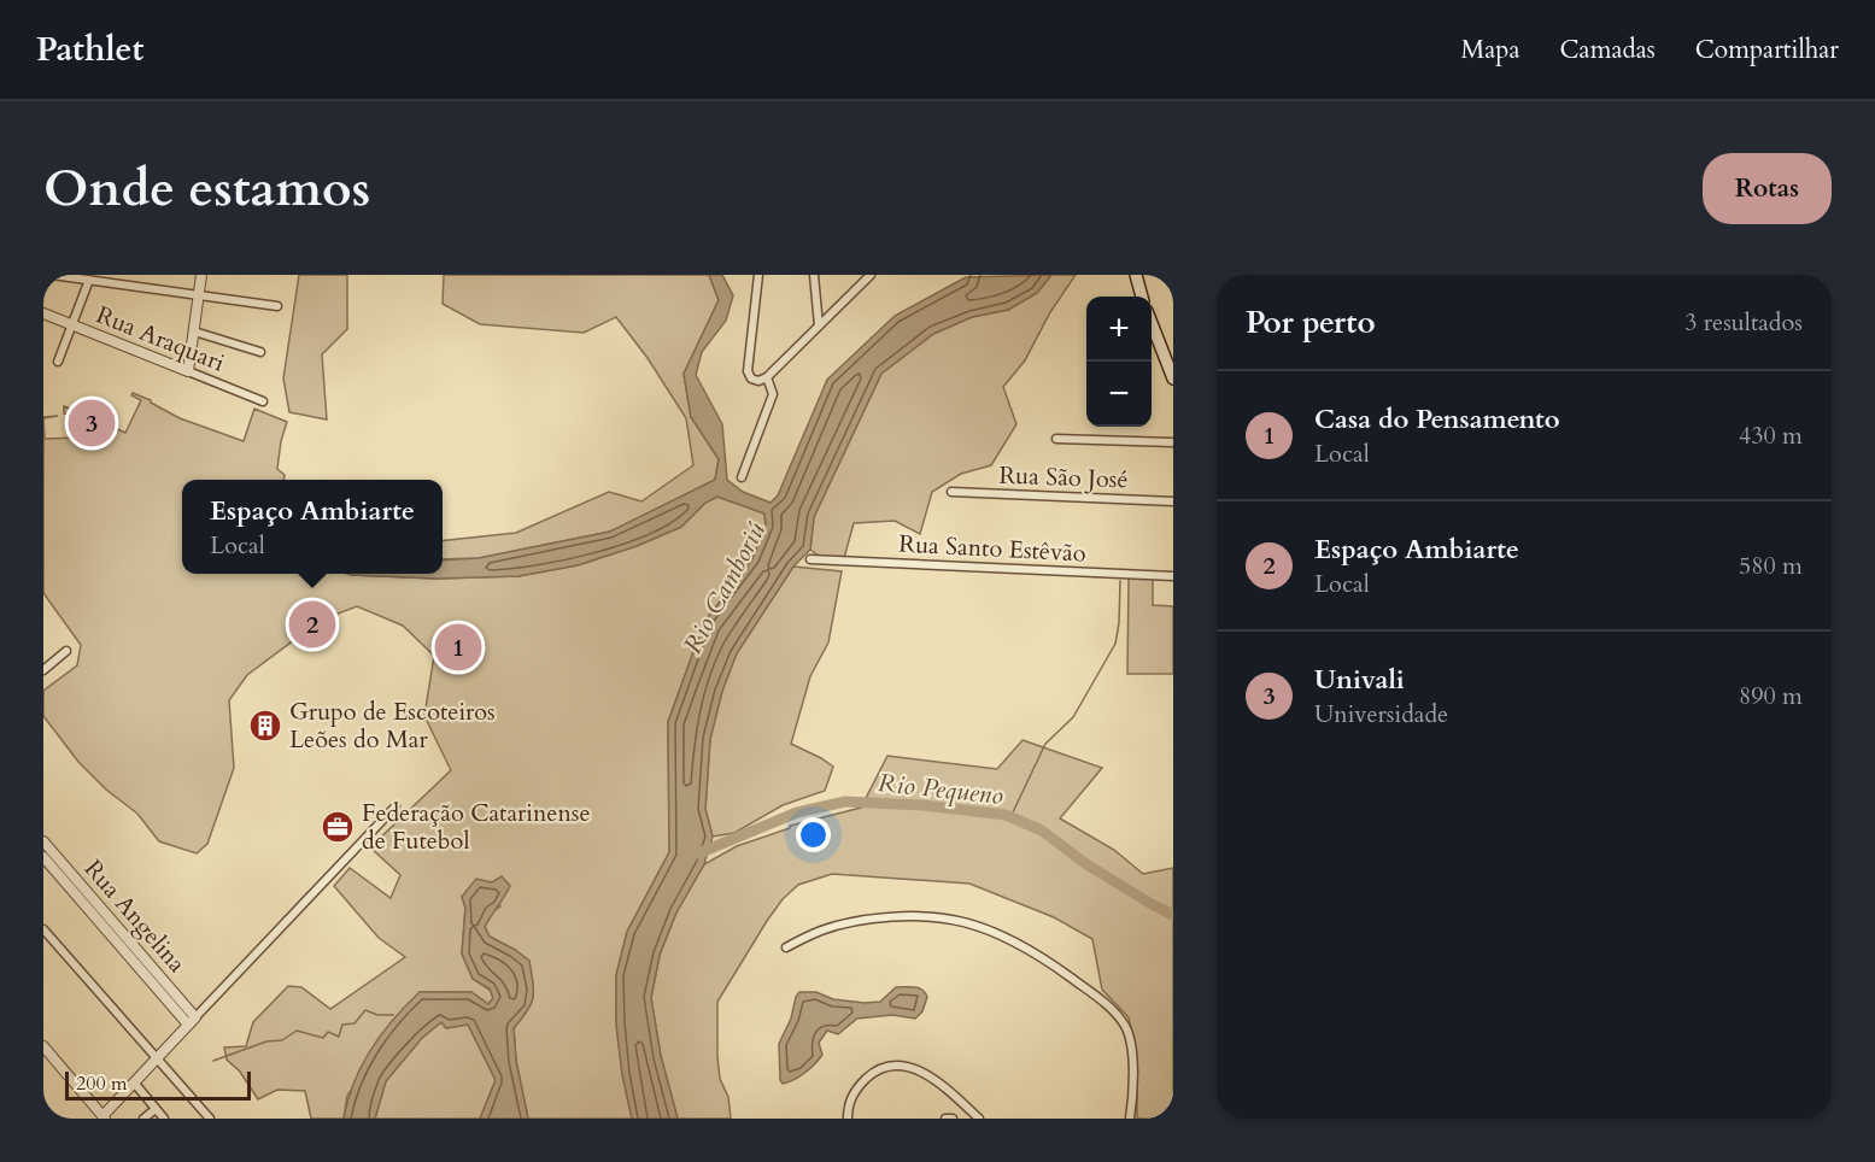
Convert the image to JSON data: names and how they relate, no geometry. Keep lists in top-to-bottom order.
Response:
{
  "streets": {
    "street": [
      "Rua Araquari",
      "Rua São José",
      "Rua Santo Estêvão",
      "Rua Angelina"
    ]
  },
  "water": ["Rio Camboriú", "Rio Pequeno"],
  "places": {
    "building": ["Grupo de Escoteiros Leões do Mar"],
    "office": ["Federação Catarinense de Futebol"]
  },
  "scale_bar": "200 m",
  "page": {
    "header": "Pathlet",
    "nav": ["Mapa", "Camadas", "Compartilhar"],
    "buttons": "Rotas",
    "title": "Onde estamos",
    "heading": ["Por perto", "3 resultados"],
    "map_buttons": ["+", "−"],
    "list": [
      {
        "mark": "1",
        "name": "Casa do Pensamento",
        "note": "Local",
        "value": "430 m"
      },
      {
        "mark": "2",
        "name": "Espaço Ambiarte",
        "note": "Local",
        "value": "580 m"
      },
      {
        "mark": "3",
        "name": "Univali",
        "note": "Universidade",
        "value": "890 m"
      }
    ],
    "pins": ["3", "2", "1"],
    "popup": ["Espaço Ambiarte", "Local"],
    "scale": "200 m"
  }
}
